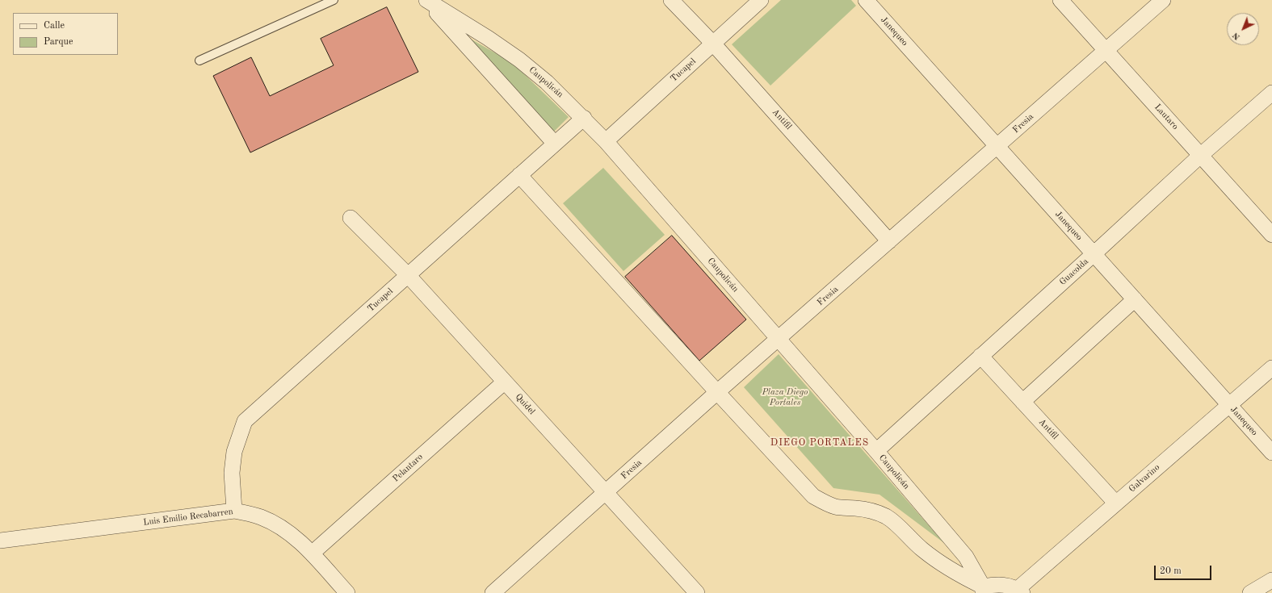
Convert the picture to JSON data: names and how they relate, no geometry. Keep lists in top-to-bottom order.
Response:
{
  "streets": {
    "street": [
      "Janequeo",
      "Tucapel",
      "Caupolicán",
      "Lautaro",
      "Antifil",
      "Fresia",
      "Guacolda",
      "Quidel",
      "Pelantaro",
      "Galvarino",
      "Luis Emilio Recabarren"
    ]
  },
  "crossings": [
    ["Janequeo", "Fresia"],
    ["Janequeo", "Guacolda"],
    ["Janequeo", "Galvarino"],
    ["Tucapel", "Caupolicán"],
    ["Tucapel", "Antifil"],
    ["Tucapel", "Quidel"],
    ["Tucapel", "Luis Emilio Recabarren"],
    ["Caupolicán", "Fresia"],
    ["Caupolicán", "Guacolda"],
    ["Lautaro", "Fresia"],
    ["Lautaro", "Guacolda"],
    ["Antifil", "Fresia"],
    ["Antifil", "Guacolda"],
    ["Antifil", "Galvarino"],
    ["Fresia", "Quidel"],
    ["Quidel", "Pelantaro"],
    ["Pelantaro", "Luis Emilio Recabarren"]
  ],
  "districts": ["DIEGO PORTALES"],
  "parks": ["Plaza Diego Portales"],
  "legend": ["Calle", "Parque"],
  "scale_bar": "20 m",
  "north": "bottom left"
}
